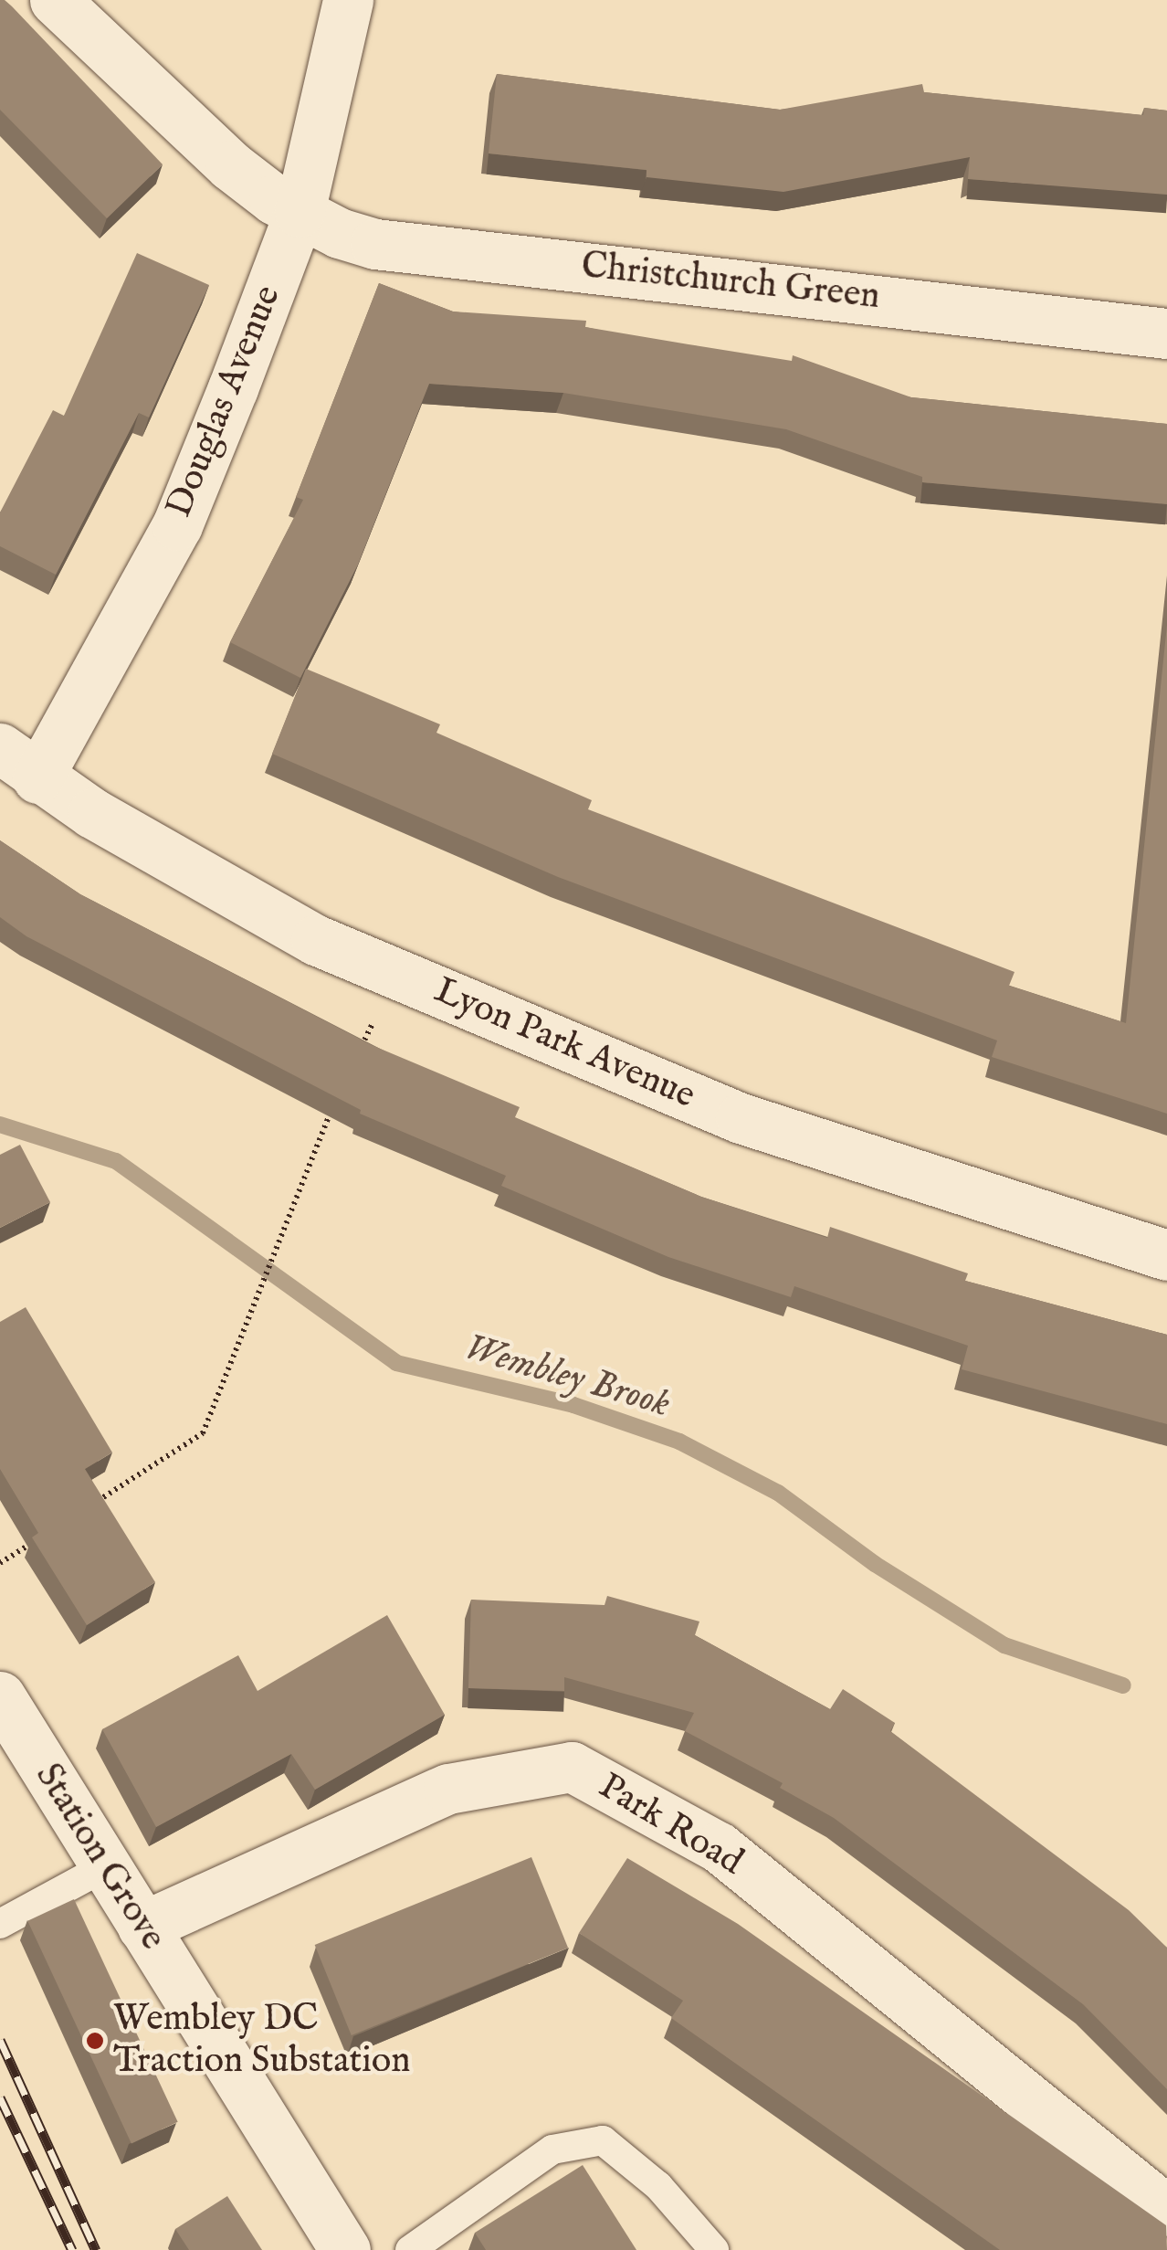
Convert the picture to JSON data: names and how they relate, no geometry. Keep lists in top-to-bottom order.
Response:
{
  "streets": {
    "street": [
      "Christchurch Green",
      "Douglas Avenue",
      "Lyon Park Avenue",
      "Park Road",
      "Station Grove"
    ]
  },
  "crossings": [
    ["Christchurch Green", "Douglas Avenue"],
    ["Douglas Avenue", "Lyon Park Avenue"],
    ["Park Road", "Station Grove"]
  ],
  "water": ["Wembley Brook"],
  "places": ["Wembley DC Traction Substation"]
}
